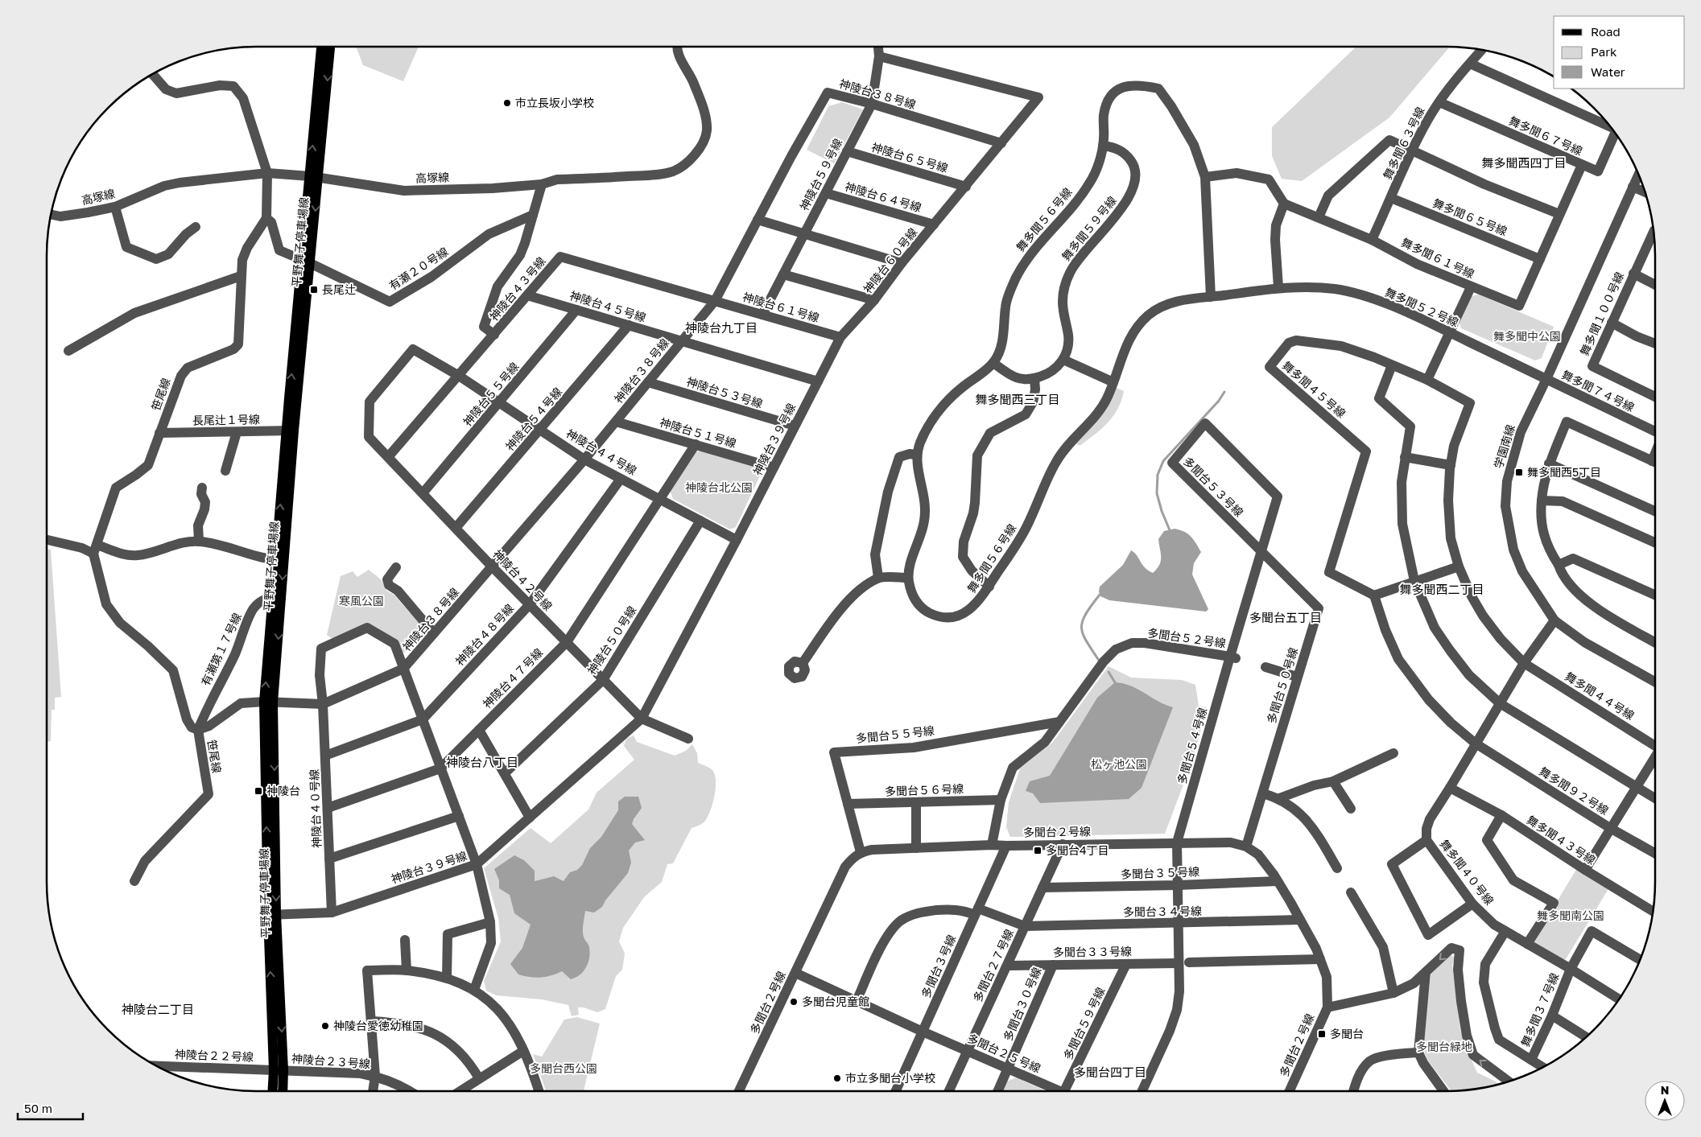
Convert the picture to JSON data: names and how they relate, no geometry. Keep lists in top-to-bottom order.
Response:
{
  "streets": {
    "main road": ["平野舞子停車場線"],
    "street": [
      "神陵台３８号線",
      "舞多聞６７号線",
      "舞多聞６３号線",
      "神陵台６５号線",
      "神陵台５９号線",
      "高塚線",
      "神陵台６４号線",
      "舞多聞６５号線",
      "舞多聞５６号線",
      "舞多聞５９号線",
      "舞多聞６１号線",
      "神陵台６０号線",
      "有瀬２０号線",
      "神陵台４３号線",
      "神陵台４５号線",
      "神陵台６１号線",
      "舞多聞５２号線",
      "舞多聞１００号線",
      "舞多聞４５号線",
      "舞多聞７４号線",
      "神陵台５３号線",
      "笹尾線",
      "神陵台５５号線",
      "神陵台５４号線",
      "長尾辻１号線",
      "神陵台５１号線",
      "神陵台３９号線",
      "学園南線",
      "神陵台４４号線",
      "多聞台５３号線",
      "神陵台４２号線",
      "神陵台４８号線",
      "多聞台５２号線",
      "神陵台５０号線",
      "有瀬第１７号線",
      "神陵台４７号線",
      "多聞台５０号線",
      "舞多聞４４号線",
      "多聞台５５号線",
      "多聞台５４号線",
      "多聞台５６号線",
      "舞多聞９２号線",
      "神陵台４０号線",
      "多聞台２号線",
      "舞多聞４３号線",
      "舞多聞４０号線",
      "多聞台３５号線",
      "多聞台３４号線",
      "多聞台３３号線",
      "多聞台２７号線",
      "多聞台３号線",
      "多聞台３０号線",
      "舞多聞３７号線",
      "多聞台５９号線",
      "多聞台２５号線",
      "神陵台２２号線",
      "神陵台２３号線"
    ]
  },
  "crossings": [
    ["神陵台３８号線", "神陵台５９号線"],
    ["神陵台３８号線", "平野舞子停車場線"],
    ["神陵台３８号線", "神陵台６０号線"],
    ["神陵台３８号線", "神陵台４３号線"],
    ["神陵台３８号線", "神陵台４５号線"],
    ["神陵台３８号線", "神陵台６１号線"],
    ["神陵台３８号線", "神陵台５３号線"],
    ["神陵台３８号線", "笹尾線"],
    ["神陵台３８号線", "神陵台５１号線"],
    ["神陵台３８号線", "神陵台４４号線"],
    ["神陵台３８号線", "神陵台４２号線"],
    ["神陵台３８号線", "有瀬第１７号線"],
    ["神陵台３８号線", "神陵台４０号線"],
    ["舞多聞６７号線", "舞多聞６３号線"],
    ["舞多聞６７号線", "舞多聞６１号線"],
    ["舞多聞６３号線", "舞多聞６５号線"],
    ["舞多聞６３号線", "舞多聞６１号線"],
    ["神陵台６５号線", "神陵台５９号線"],
    ["神陵台６５号線", "神陵台６０号線"],
    ["神陵台５９号線", "神陵台６４号線"],
    ["神陵台５９号線", "神陵台６１号線"],
    ["高塚線", "平野舞子停車場線"],
    ["神陵台６４号線", "神陵台６０号線"],
    ["舞多聞６５号線", "舞多聞６１号線"],
    ["舞多聞５６号線", "舞多聞５９号線"],
    ["舞多聞５６号線", "舞多聞５２号線"],
    ["平野舞子停車場線", "有瀬２０号線"],
    ["平野舞子停車場線", "長尾辻１号線"],
    ["平野舞子停車場線", "神陵台３９号線"],
    ["平野舞子停車場線", "有瀬第１７号線"],
    ["平野舞子停車場線", "神陵台２２号線"],
    ["平野舞子停車場線", "神陵台２３号線"],
    ["神陵台６０号線", "神陵台６１号線"],
    ["神陵台６０号線", "神陵台３９号線"],
    ["有瀬２０号線", "笹尾線"],
    ["神陵台４３号線", "神陵台４５号線"],
    ["神陵台４３号線", "神陵台６１号線"],
    ["神陵台４３号線", "神陵台４４号線"],
    ["神陵台４３号線", "神陵台４２号線"],
    ["神陵台４５号線", "神陵台５５号線"],
    ["神陵台４５号線", "神陵台５４号線"],
    ["舞多聞５２号線", "舞多聞７４号線"],
    ["舞多聞５２号線", "学園南線"],
    ["舞多聞４５号線", "舞多聞４４号線"],
    ["舞多聞４５号線", "舞多聞４０号線"],
    ["舞多聞７４号線", "学園南線"],
    ["神陵台５３号線", "神陵台３９号線"],
    ["笹尾線", "長尾辻１号線"],
    ["笹尾線", "有瀬第１７号線"],
    ["神陵台５５号線", "神陵台４４号線"],
    ["神陵台５５号線", "神陵台４２号線"],
    ["神陵台５４号線", "神陵台４４号線"],
    ["神陵台５４号線", "神陵台４２号線"],
    ["神陵台５１号線", "神陵台３９号線"],
    ["神陵台５１号線", "神陵台４７号線"],
    ["神陵台３９号線", "神陵台４４号線"],
    ["神陵台３９号線", "神陵台４２号線"],
    ["神陵台３９号線", "神陵台４０号線"],
    ["学園南線", "舞多聞４０号線"],
    ["神陵台４４号線", "神陵台４２号線"],
    ["神陵台４４号線", "神陵台４８号線"],
    ["神陵台４４号線", "神陵台５０号線"],
    ["神陵台４４号線", "神陵台４７号線"],
    ["多聞台５３号線", "多聞台５２号線"],
    ["多聞台５３号線", "多聞台５０号線"],
    ["神陵台４２号線", "神陵台４８号線"],
    ["神陵台４２号線", "神陵台５０号線"],
    ["神陵台４２号線", "神陵台４７号線"],
    ["神陵台４８号線", "神陵台４０号線"],
    ["多聞台５２号線", "多聞台５０号線"],
    ["多聞台５２号線", "多聞台５５号線"],
    ["多聞台５２号線", "多聞台５４号線"],
    ["多聞台５２号線", "多聞台５６号線"],
    ["多聞台５２号線", "多聞台２号線"],
    ["神陵台４７号線", "神陵台４０号線"],
    ["多聞台５０号線", "多聞台２号線"],
    ["舞多聞４４号線", "舞多聞４０号線"],
    ["多聞台５５号線", "多聞台５６号線"],
    ["多聞台５５号線", "多聞台２号線"],
    ["多聞台５４号線", "多聞台２号線"],
    ["多聞台５４号線", "多聞台３５号線"],
    ["多聞台５４号線", "多聞台３４号線"],
    ["多聞台５４号線", "多聞台３３号線"],
    ["舞多聞９２号線", "舞多聞４０号線"],
    ["多聞台２号線", "多聞台３５号線"],
    ["多聞台２号線", "多聞台３４号線"],
    ["多聞台２号線", "多聞台３３号線"],
    ["多聞台２号線", "多聞台２７号線"],
    ["多聞台２号線", "多聞台３号線"],
    ["多聞台２号線", "多聞台２５号線"],
    ["舞多聞４３号線", "舞多聞４０号線"],
    ["舞多聞４０号線", "舞多聞３７号線"],
    ["多聞台３５号線", "多聞台２７号線"],
    ["多聞台３４号線", "多聞台２７号線"],
    ["多聞台３３号線", "多聞台２７号線"],
    ["多聞台３３号線", "多聞台３０号線"],
    ["多聞台３３号線", "多聞台５９号線"],
    ["多聞台２７号線", "多聞台２５号線"],
    ["多聞台３号線", "多聞台２５号線"],
    ["多聞台３０号線", "多聞台２５号線"],
    ["神陵台２２号線", "神陵台２３号線"]
  ],
  "districts": [
    "舞多聞西四丁目",
    "神陵台九丁目",
    "舞多聞西三丁目",
    "舞多聞西二丁目",
    "多聞台五丁目",
    "神陵台八丁目",
    "神陵台二丁目",
    "多聞台四丁目"
  ],
  "parks": [
    "舞多聞中公園",
    "神陵台北公園",
    "寒風公園",
    "松ヶ池公園",
    "舞多聞南公園",
    "多聞台緑地",
    "多聞台西公園"
  ],
  "places": {
    "other": [
      "市立長坂小学校",
      "多聞台児童館",
      "神陵台愛徳幼稚園",
      "市立多聞台小学校"
    ],
    "transit": [
      "長尾辻",
      "舞多聞西5丁目",
      "神陵台",
      "多聞台4丁目",
      "多聞台"
    ]
  },
  "legend": ["Road", "Park", "Water"],
  "scale_bar": "50 m",
  "north": "top"
}
